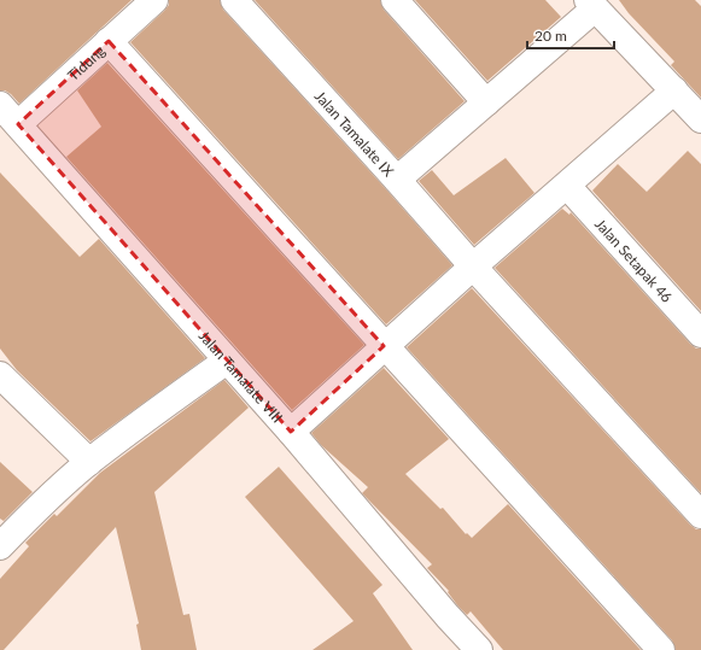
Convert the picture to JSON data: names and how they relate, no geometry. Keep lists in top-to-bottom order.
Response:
{
  "streets": {
    "street": [
      "Tidung",
      "Jalan Tamalate IX",
      "Jalan Setapak 46",
      "Jalan Tamalate VIII"
    ]
  },
  "crossings": [
    ["Tidung", "Jalan Tamalate VIII"]
  ],
  "scale_bar": "20 m"
}
